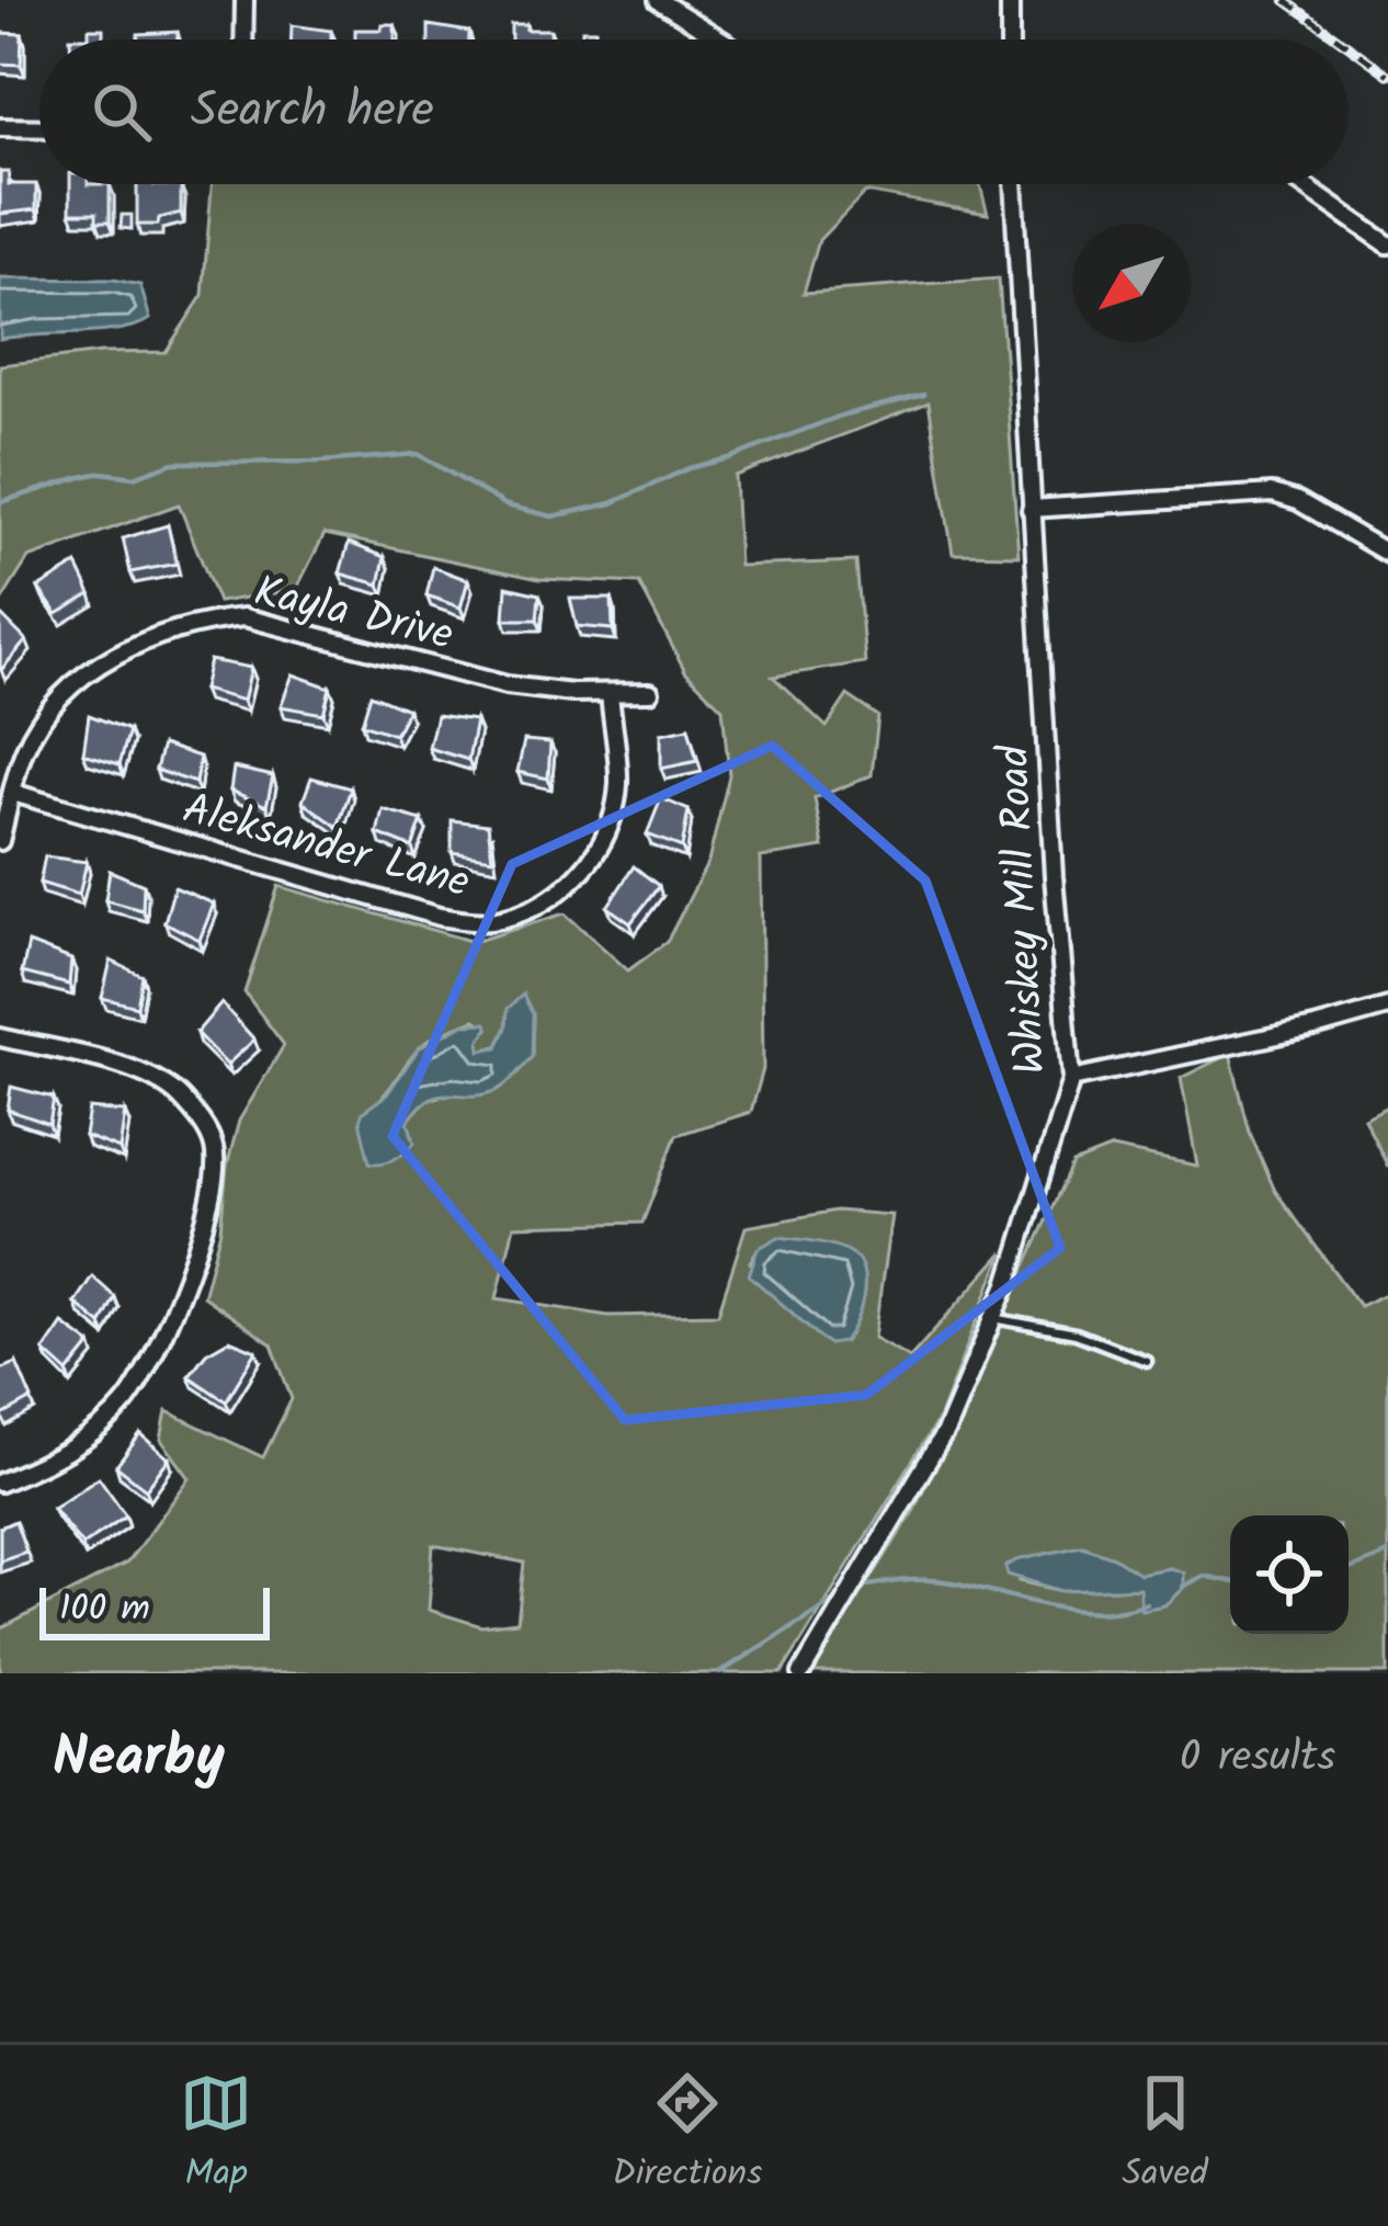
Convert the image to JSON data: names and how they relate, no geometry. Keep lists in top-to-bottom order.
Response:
{
  "streets": {
    "street": ["Kayla Drive", "Aleksander Lane", "Whiskey Mill Road"]
  },
  "crossings": [
    ["Kayla Drive", "Aleksander Lane"]
  ],
  "scale_bar": "100 m",
  "north": "bottom left",
  "page": {
    "search": "Search here",
    "scale": "100 m",
    "heading": ["Nearby", "0 results"],
    "nav": ["Map", "Directions", "Saved"]
  }
}
